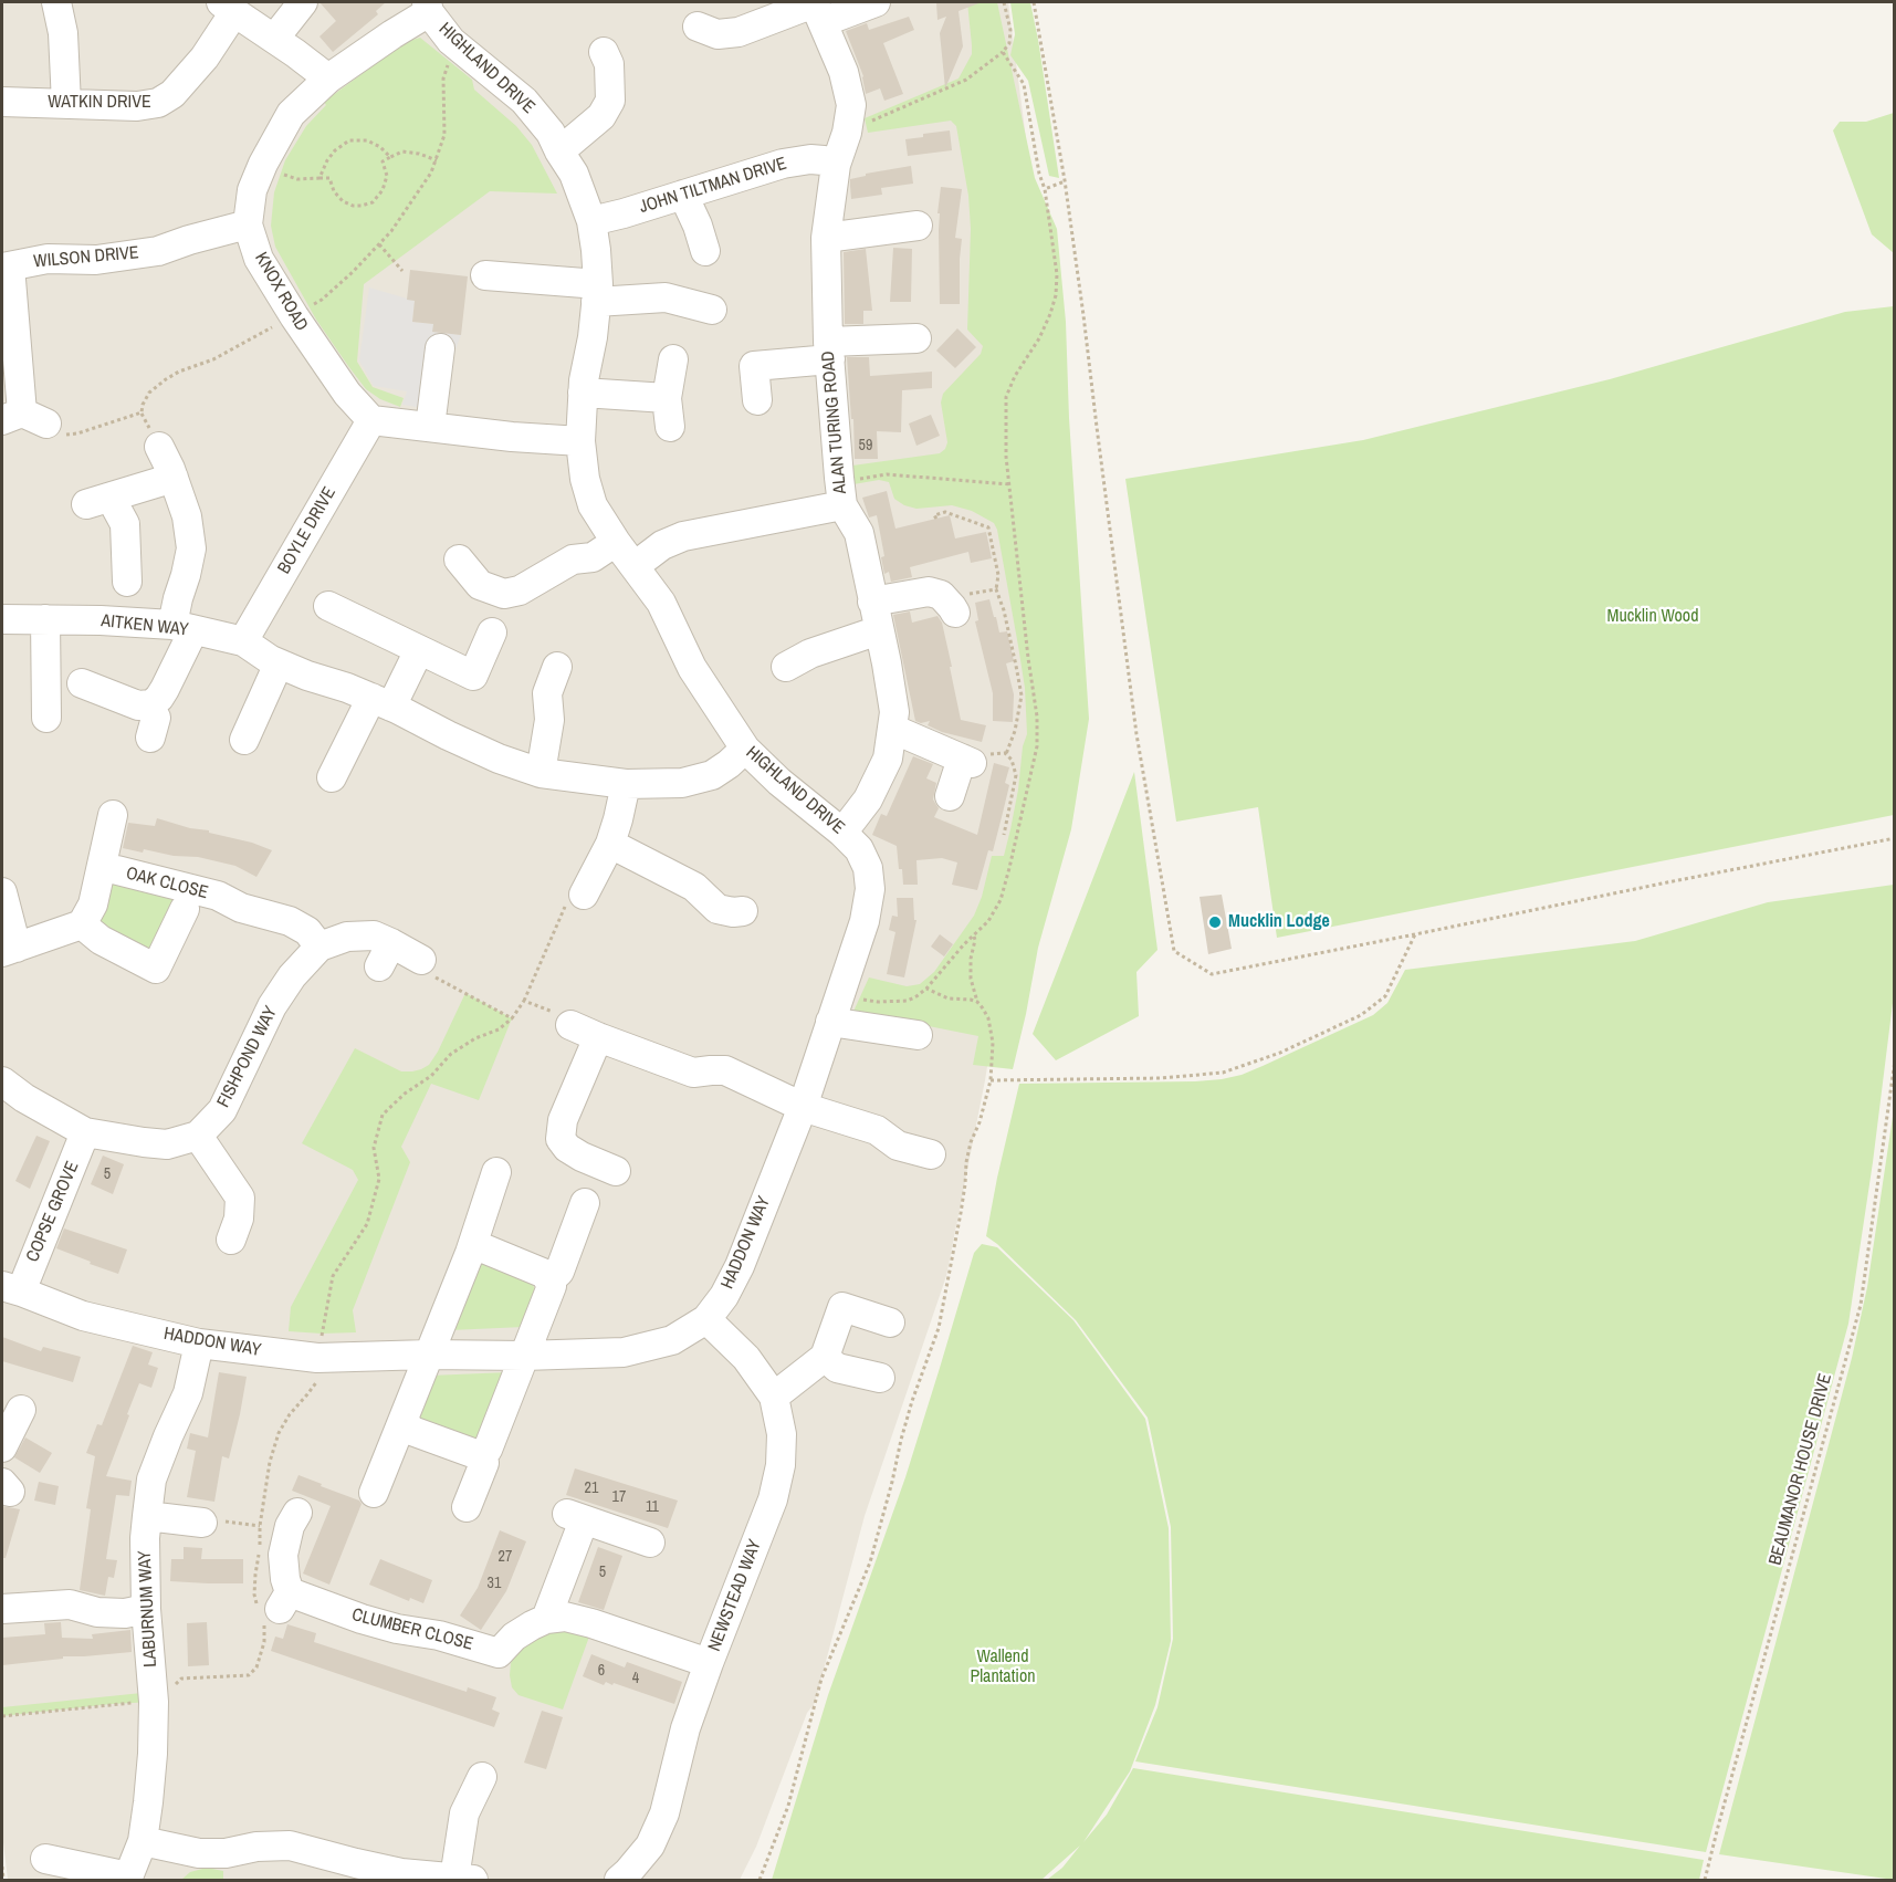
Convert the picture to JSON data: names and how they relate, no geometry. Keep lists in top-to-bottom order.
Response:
{
  "streets": {
    "street": [
      "HIGHLAND DRIVE",
      "WATKIN DRIVE",
      "JOHN TILTMAN DRIVE",
      "WILSON DRIVE",
      "KNOX ROAD",
      "ALAN TURING ROAD",
      "BOYLE DRIVE",
      "AITKEN WAY",
      "OAK CLOSE",
      "FISHPOND WAY",
      "COPSE GROVE",
      "HADDON WAY",
      "NEWSTEAD WAY",
      "LABURNUM WAY",
      "CLUMBER CLOSE"
    ],
    "path": ["BEAUMANOR HOUSE DRIVE"]
  },
  "crossings": [
    ["HIGHLAND DRIVE", "JOHN TILTMAN DRIVE"],
    ["HIGHLAND DRIVE", "KNOX ROAD"],
    ["HIGHLAND DRIVE", "ALAN TURING ROAD"],
    ["HIGHLAND DRIVE", "AITKEN WAY"],
    ["HIGHLAND DRIVE", "HADDON WAY"],
    ["JOHN TILTMAN DRIVE", "ALAN TURING ROAD"],
    ["WILSON DRIVE", "KNOX ROAD"],
    ["KNOX ROAD", "BOYLE DRIVE"],
    ["BOYLE DRIVE", "AITKEN WAY"],
    ["OAK CLOSE", "FISHPOND WAY"],
    ["COPSE GROVE", "HADDON WAY"],
    ["HADDON WAY", "NEWSTEAD WAY"],
    ["HADDON WAY", "LABURNUM WAY"]
  ],
  "parks": ["Mucklin Wood", "Wallend Plantation"],
  "places": ["Mucklin Lodge"],
  "house_numbers": [
    "59",
    "5",
    "21",
    "17",
    "11",
    "27",
    "5",
    "31",
    "6",
    "4"
  ]
}
